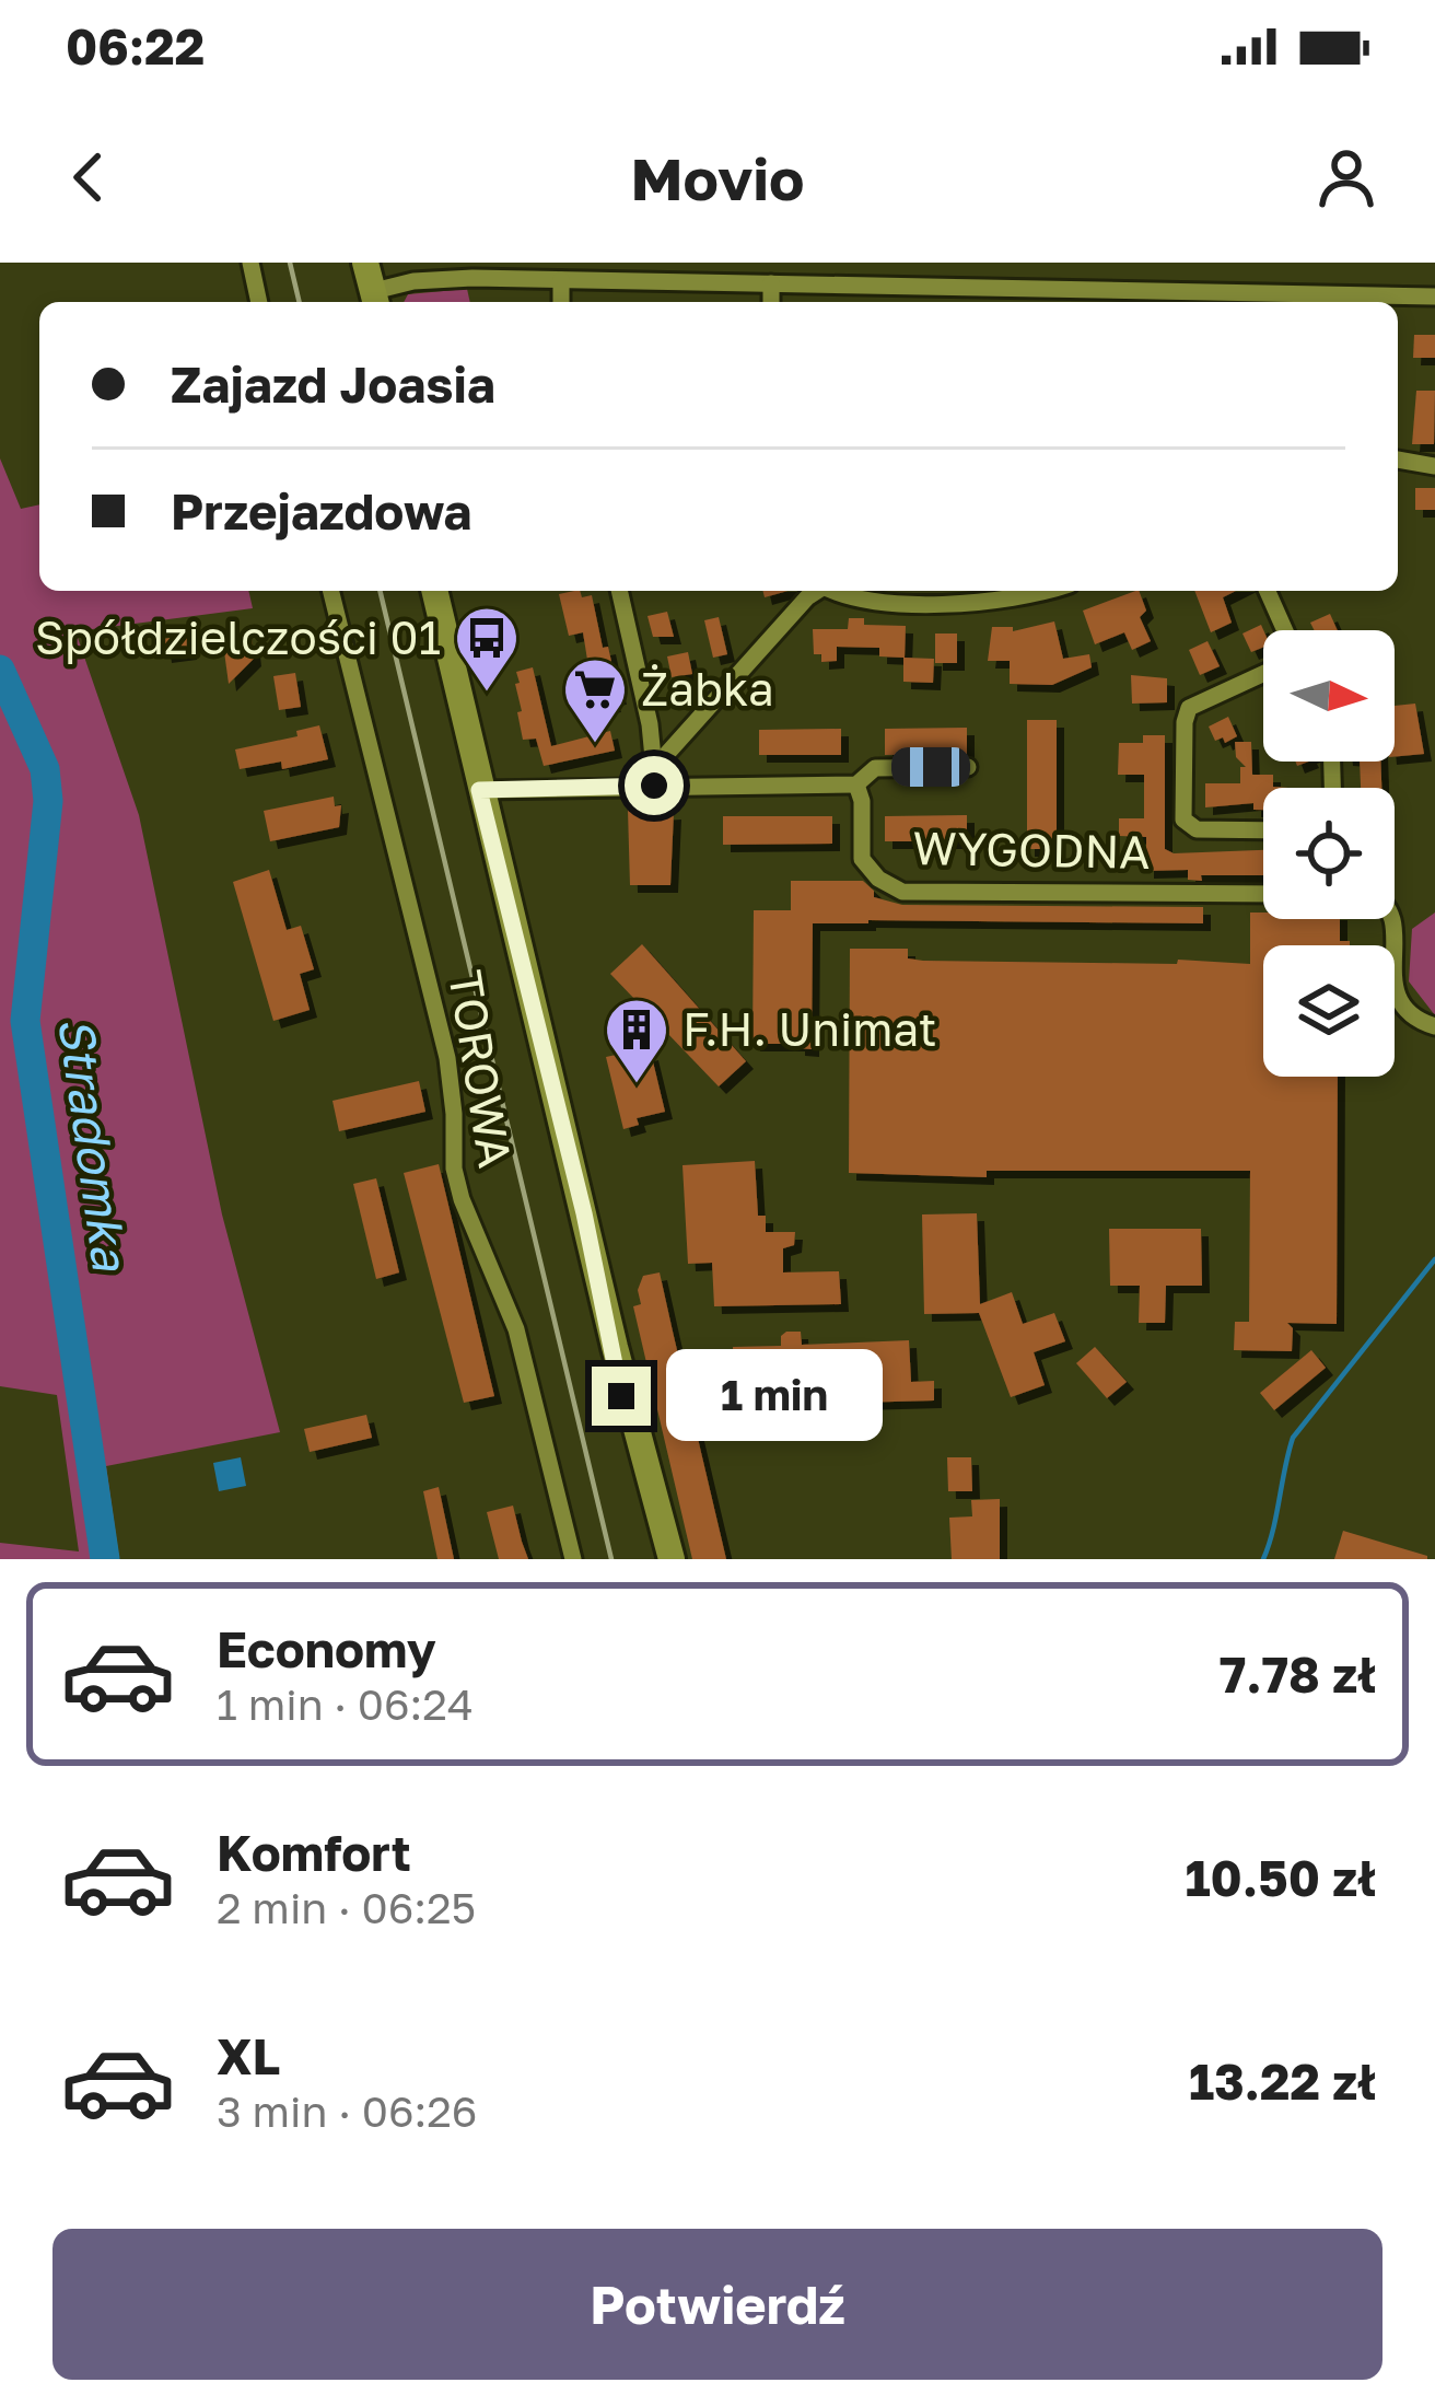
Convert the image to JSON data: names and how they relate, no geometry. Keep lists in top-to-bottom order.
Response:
{
  "streets": {
    "street": ["WYGODNA", "TOROWA"]
  },
  "water": ["Stradomka"],
  "places": {
    "bus stop": ["Spółdzielczości 01"],
    "supermarket": ["Żabka"],
    "building": ["F.H. Unimat"]
  },
  "north": "right",
  "page": {
    "status": "06:22",
    "header": "Movio",
    "banner": ["Zajazd Joasia", "Przejazdowa"],
    "bubble": "1 min",
    "list": [
      {
        "name": "Economy",
        "note": "1 min · 06:24",
        "value": "7.78 zł"
      },
      {
        "name": "Komfort",
        "note": "2 min · 06:25",
        "value": "10.50 zł"
      },
      {
        "name": "XL",
        "note": "3 min · 06:26",
        "value": "13.22 zł"
      }
    ],
    "buttons": "Potwierdź"
  }
}
